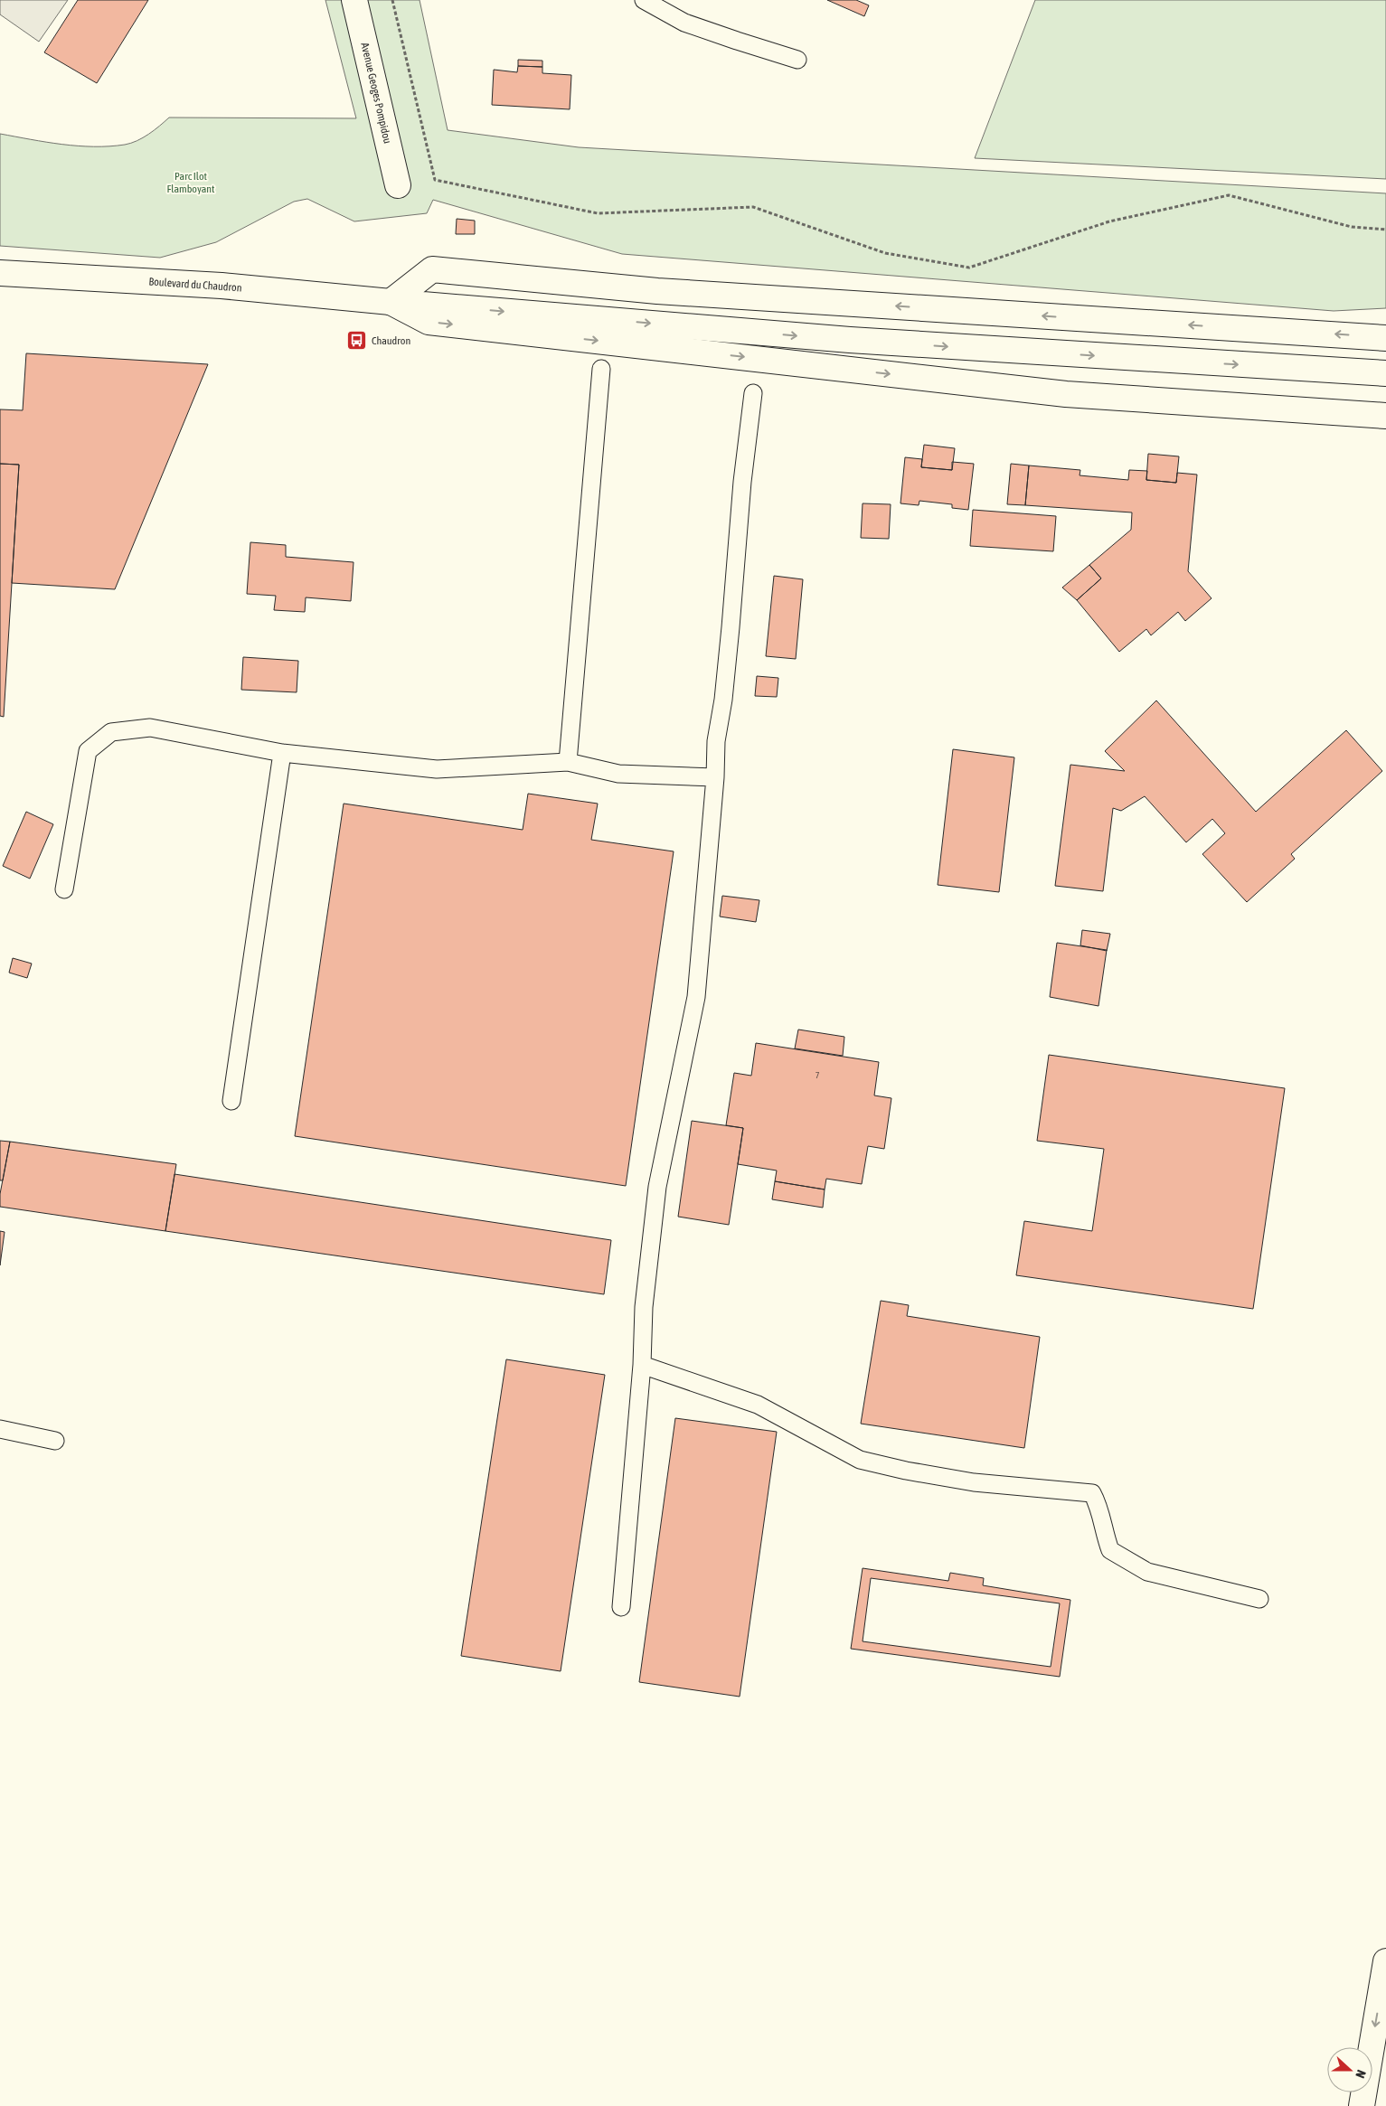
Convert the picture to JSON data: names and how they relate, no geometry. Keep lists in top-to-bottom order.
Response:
{
  "streets": {
    "main road": ["Avenue Geoges Pompidou", "Boulevard du Chaudron"]
  },
  "parks": ["Parc Ilot Flamboyant"],
  "places": {
    "bus stop": ["Chaudron"]
  },
  "house_numbers": ["7"],
  "north": "right"
}
